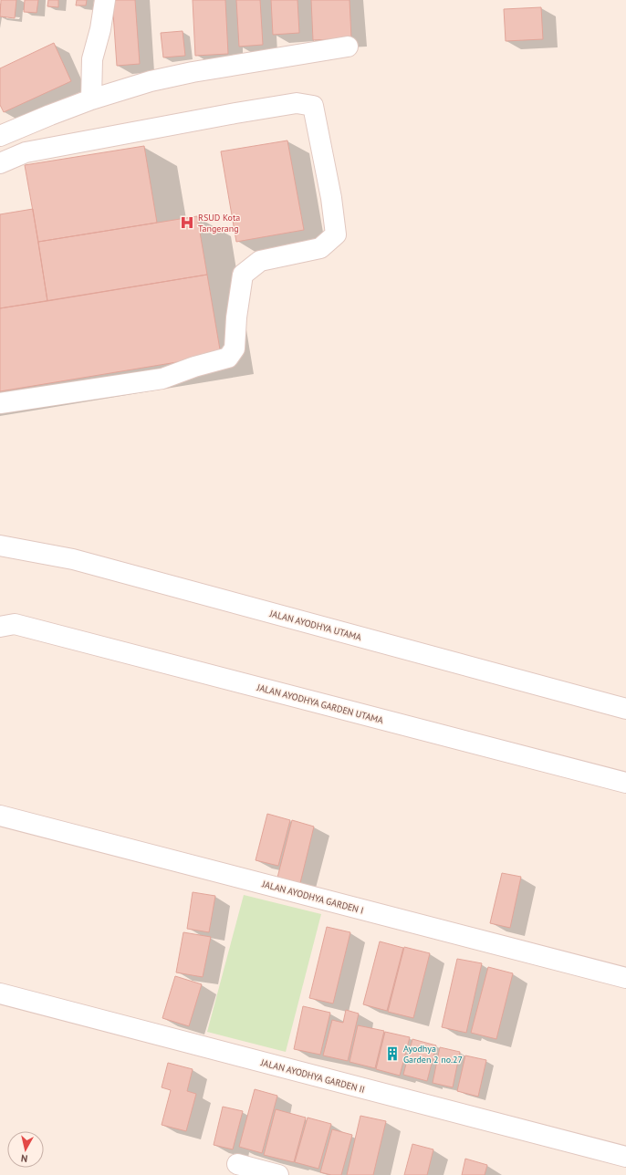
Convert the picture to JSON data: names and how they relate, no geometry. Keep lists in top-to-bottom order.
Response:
{
  "streets": {
    "street": [
      "JALAN AYODHYA UTAMA",
      "JALAN AYODHYA GARDEN UTAMA",
      "JALAN AYODHYA GARDEN I",
      "JALAN AYODHYA GARDEN II"
    ]
  },
  "places": {
    "hospital": ["RSUD Kota Tangerang"],
    "building": ["Ayodhya Garden 2 no.27"]
  },
  "north": "bottom"
}
